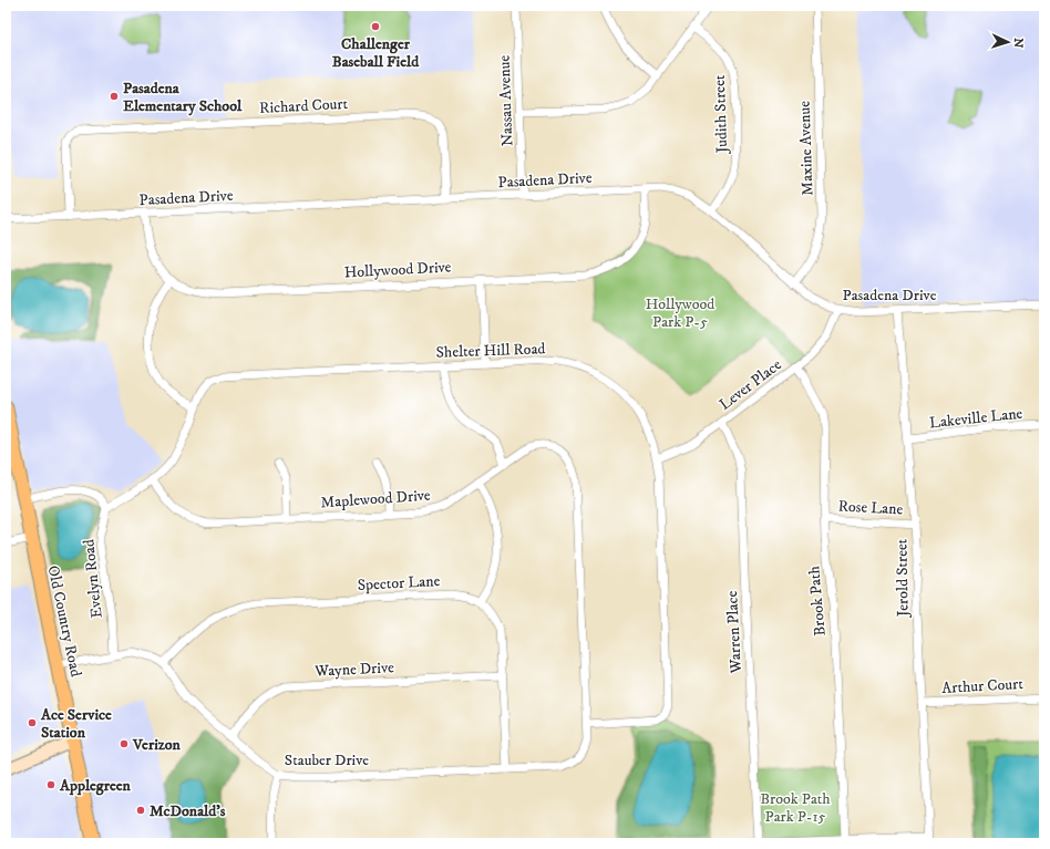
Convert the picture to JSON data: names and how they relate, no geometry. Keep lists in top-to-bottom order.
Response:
{
  "streets": {
    "main road": ["Old Country Road"],
    "street": [
      "Nassau Avenue",
      "Richard Court",
      "Judith Street",
      "Maxine Avenue",
      "Pasadena Drive",
      "Hollywood Drive",
      "Shelter Hill Road",
      "Lever Place",
      "Lakeville Lane",
      "Maplewood Drive",
      "Rose Lane",
      "Jerold Street",
      "Evelyn Road",
      "Spector Lane",
      "Brook Path",
      "Warren Place",
      "Wayne Drive",
      "Arthur Court",
      "Stauber Drive"
    ]
  },
  "crossings": [
    ["Nassau Avenue", "Pasadena Drive"],
    ["Richard Court", "Pasadena Drive"],
    ["Judith Street", "Pasadena Drive"],
    ["Maxine Avenue", "Pasadena Drive"],
    ["Pasadena Drive", "Hollywood Drive"],
    ["Pasadena Drive", "Lever Place"],
    ["Pasadena Drive", "Jerold Street"],
    ["Shelter Hill Road", "Lever Place"],
    ["Shelter Hill Road", "Maplewood Drive"],
    ["Shelter Hill Road", "Stauber Drive"],
    ["Lever Place", "Brook Path"],
    ["Lever Place", "Warren Place"],
    ["Lakeville Lane", "Jerold Street"],
    ["Maplewood Drive", "Stauber Drive"],
    ["Rose Lane", "Jerold Street"],
    ["Rose Lane", "Brook Path"],
    ["Jerold Street", "Arthur Court"],
    ["Spector Lane", "Stauber Drive"],
    ["Wayne Drive", "Stauber Drive"]
  ],
  "parks": ["Hollywood Park P-5", "Brook Path Park P-15"],
  "places": [
    "Challenger Baseball Field",
    "Pasadena Elementary School",
    "Ace Service Station",
    "Verizon",
    "Applegreen",
    "McDonald's"
  ],
  "north": "right"
}
